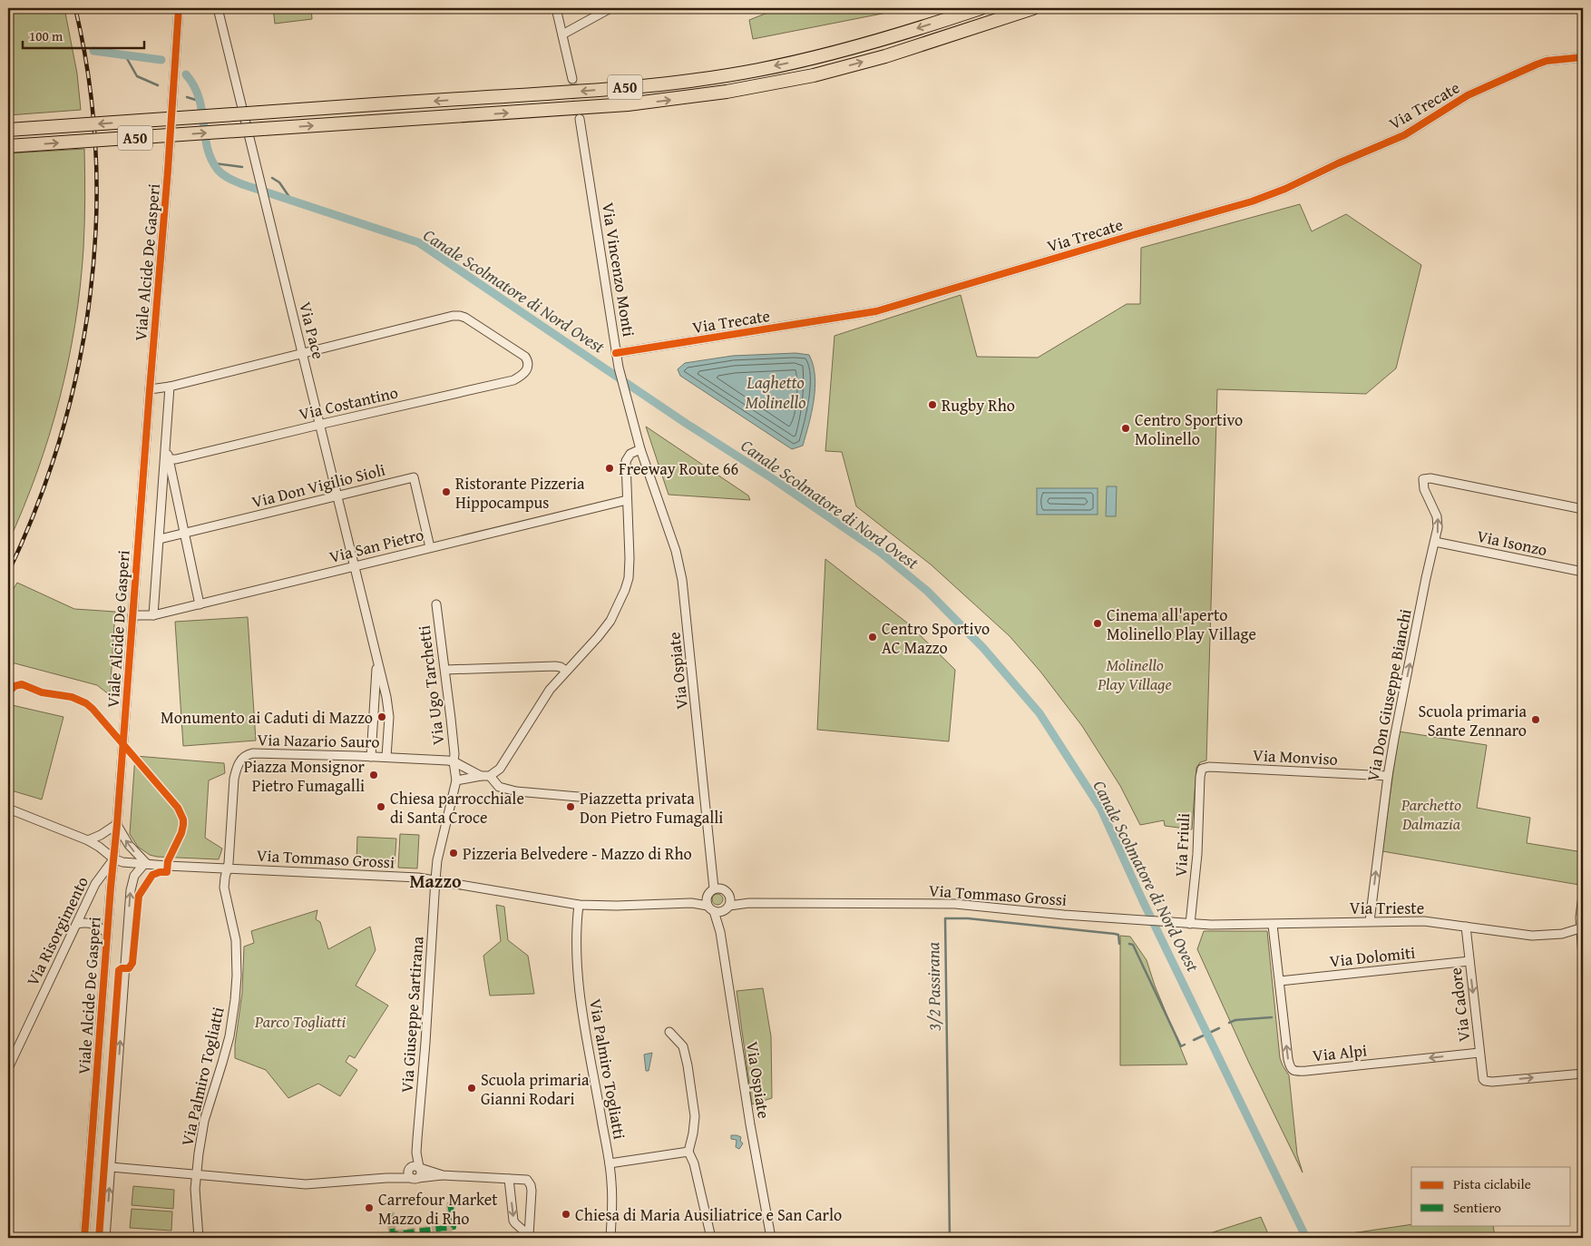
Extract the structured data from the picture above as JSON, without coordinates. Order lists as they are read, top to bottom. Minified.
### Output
{"streets":{"highway":["A50"],"street":["Via Trecate","Viale Alcide De Gasperi","Via Vincenzo Monti","Via Pace","Via Costantino","Via Don Vigilio Sioli","Via Isonzo","Via San Pietro","Via Ospiate","Via Ugo Tarchetti","Via Don Giuseppe Bianchi","Via Nazario Sauro","Via Monviso","Via Friuli","Via Tommaso Grossi","Via Trieste","Via Risorgimento","Via Dolomiti","Via Cadore","Via Giuseppe Sartirana","Via Alpi","Via Palmiro Togliatti"]},"crossings":[["Via Trecate","Via Vincenzo Monti"],["Viale Alcide De Gasperi","Via San Pietro"],["Viale Alcide De Gasperi","Via Tommaso Grossi"],["Viale Alcide De Gasperi","Via Risorgimento"],["Via Vincenzo Monti","Via Ospiate"],["Via Pace","Via Costantino"],["Via Pace","Via Don Vigilio Sioli"],["Via Pace","Via San Pietro"],["Via Pace","Via Nazario Sauro"],["Via Don Vigilio Sioli","Via San Pietro"],["Via Isonzo","Via Don Giuseppe Bianchi"],["Via Ospiate","Via Tommaso Grossi"],["Via Ugo Tarchetti","Via Nazario Sauro"],["Via Ugo Tarchetti","Via Giuseppe Sartirana"],["Via Don Giuseppe Bianchi","Via Monviso"],["Via Don Giuseppe Bianchi","Via Trieste"],["Via Nazario Sauro","Via Tommaso Grossi"],["Via Nazario Sauro","Via Palmiro Togliatti"],["Via Monviso","Via Friuli"],["Via Friuli","Via Tommaso Grossi"],["Via Friuli","Via Trieste"],["Via Tommaso Grossi","Via Trieste"],["Via Tommaso Grossi","Via Risorgimento"],["Via Tommaso Grossi","Via Giuseppe Sartirana"],["Via Tommaso Grossi","Via Palmiro Togliatti"],["Via Trieste","Via Cadore"],["Via Dolomiti","Via Cadore"],["Via Dolomiti","Via Alpi"],["Via Cadore","Via Alpi"]],"districts":["Mazzo"],"water":["Canale Scolmatore di Nord Ovest","Laghetto Molinello","3/2 Passirana"],"parks":["Molinello Play Village","Parchetto Dalmazia","Parco Togliatti"],"places":["Rugby Rho","Centro Sportivo Molinello","Freeway Route 66","Ristorante Pizzeria Hippocampus","Cinema all'aperto Molinello Play Village","Centro Sportivo AC Mazzo","Monumento ai Caduti di Mazzo","Scuola primaria Sante Zennaro","Piazza Monsignor Pietro Fumagalli","Chiesa parrocchiale di Santa Croce","Piazzetta privata Don Pietro Fumagalli","Pizzeria Belvedere - Mazzo di Rho","Scuola primaria Gianni Rodari","Carrefour Market Mazzo di Rho","Chiesa di Maria Ausiliatrice e San Carlo"],"legend":["Pista ciclabile","Sentiero"],"scale_bar":"100 m"}
